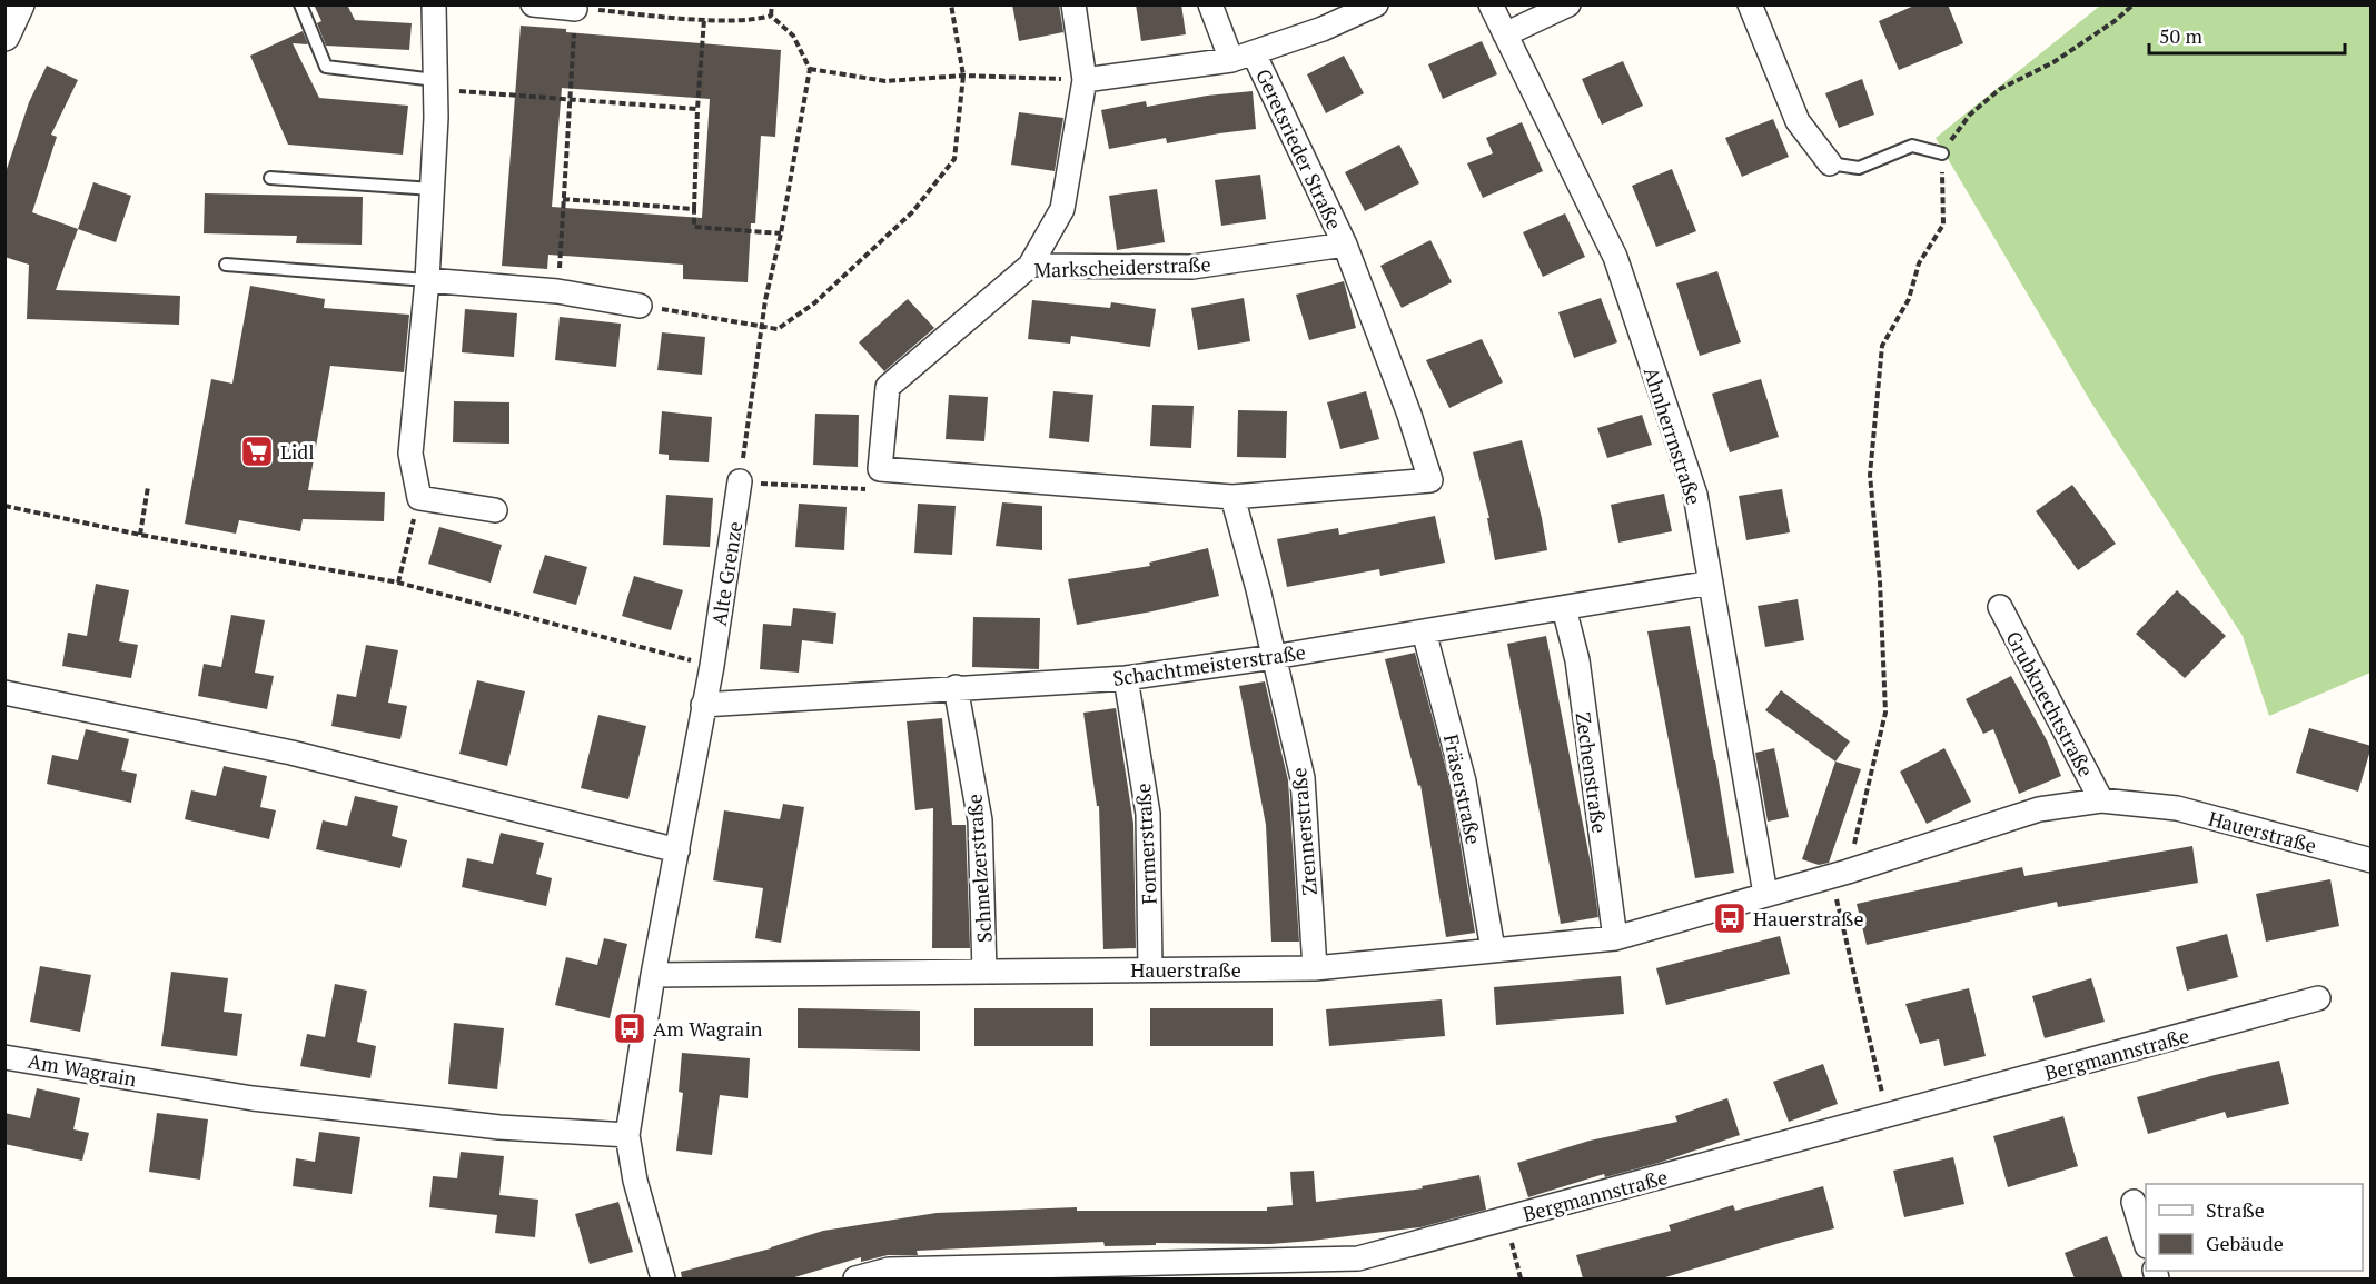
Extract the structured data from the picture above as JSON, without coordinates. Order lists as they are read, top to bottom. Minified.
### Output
{"streets":{"street":["Geretsrieder Straße","Markscheiderstraße","Ahnherrnstraße","Alte Grenze","Schachtmeisterstraße","Grubknechtstraße","Zechenstraße","Fräserstraße","Zrennerstraße","Hauerstraße","Formerstraße","Schmelzerstraße","Bergmannstraße","Am Wagrain"]},"crossings":[["Geretsrieder Straße","Markscheiderstraße"],["Ahnherrnstraße","Schachtmeisterstraße"],["Ahnherrnstraße","Hauerstraße"],["Schachtmeisterstraße","Zechenstraße"],["Schachtmeisterstraße","Fräserstraße"],["Schachtmeisterstraße","Zrennerstraße"],["Schachtmeisterstraße","Formerstraße"],["Schachtmeisterstraße","Schmelzerstraße"],["Grubknechtstraße","Hauerstraße"],["Zechenstraße","Hauerstraße"],["Fräserstraße","Hauerstraße"],["Zrennerstraße","Hauerstraße"],["Hauerstraße","Formerstraße"],["Hauerstraße","Schmelzerstraße"]],"places":{"supermarket":["Lidl"],"bus stop":["Hauerstraße","Am Wagrain"]},"legend":["Straße","Gebäude"],"scale_bar":"50 m"}
